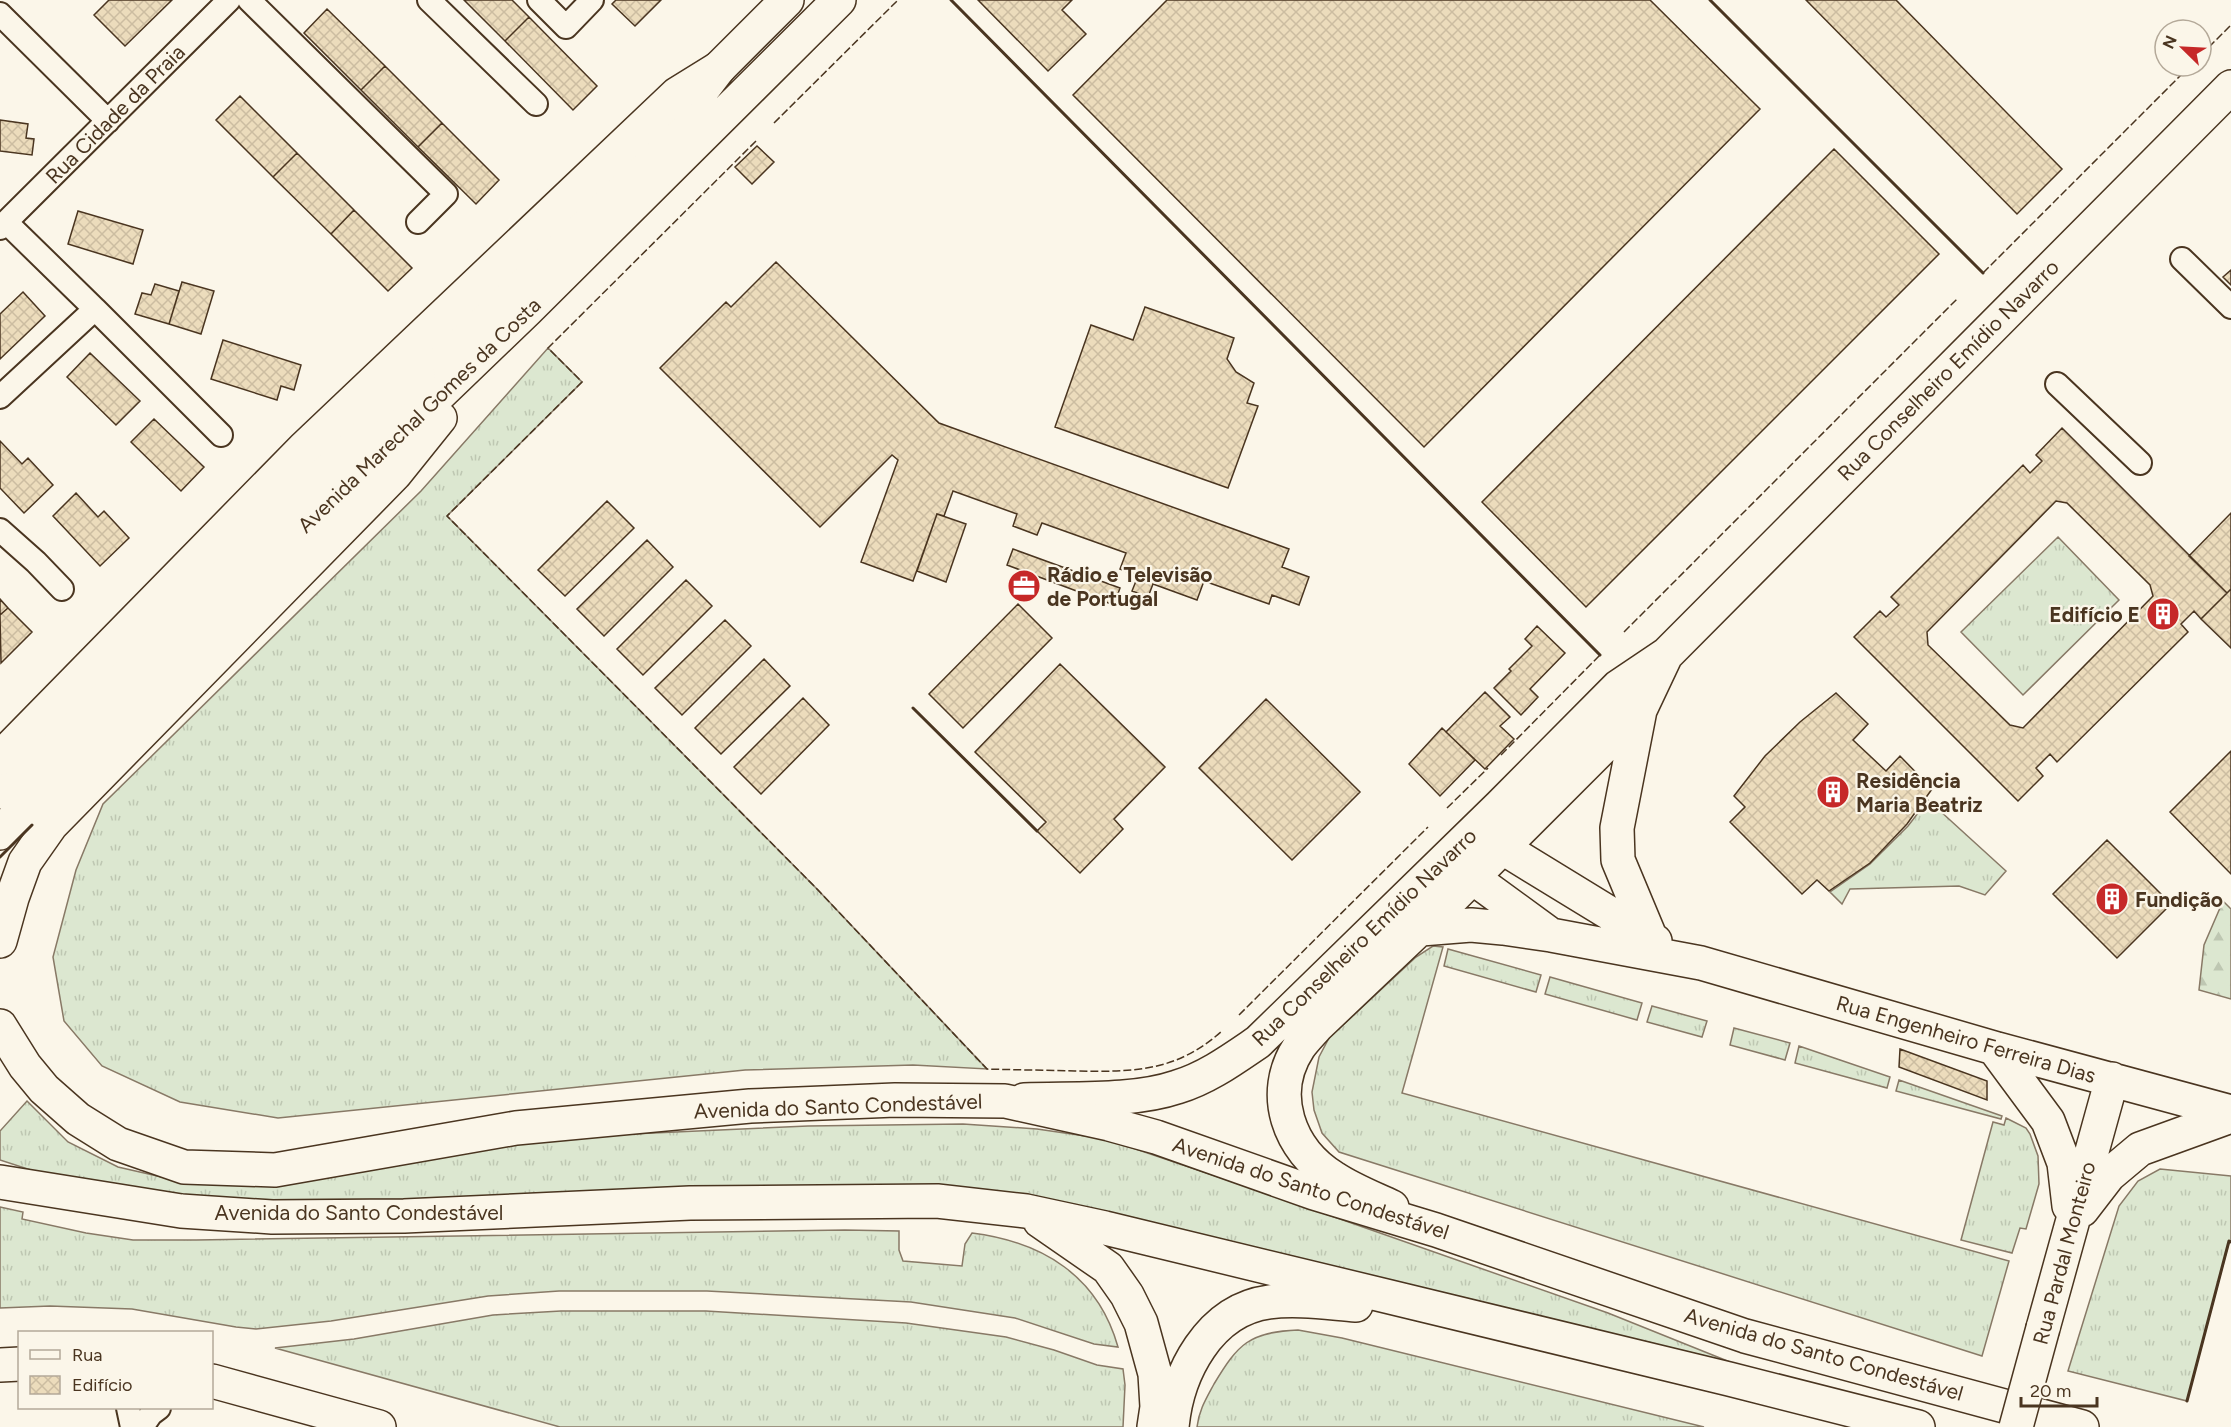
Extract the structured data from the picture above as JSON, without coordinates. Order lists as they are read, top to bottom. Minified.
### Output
{"streets":{"main road":["Rua Conselheiro Emídio Navarro","Avenida Marechal Gomes da Costa","Rua Engenheiro Ferreira Dias","Avenida do Santo Condestável","Rua Pardal Monteiro"],"street":["Rua Cidade da Praia"]},"crossings":[["Rua Conselheiro Emídio Navarro","Rua Engenheiro Ferreira Dias"],["Rua Conselheiro Emídio Navarro","Avenida do Santo Condestável"],["Rua Engenheiro Ferreira Dias","Rua Pardal Monteiro"]],"places":{"office":["Rádio e Televisão de Portugal"],"building":["Edifício E","Residência Maria Beatriz","Fundição"]},"legend":["Rua","Edifício"],"scale_bar":"20 m","north":"top left"}
